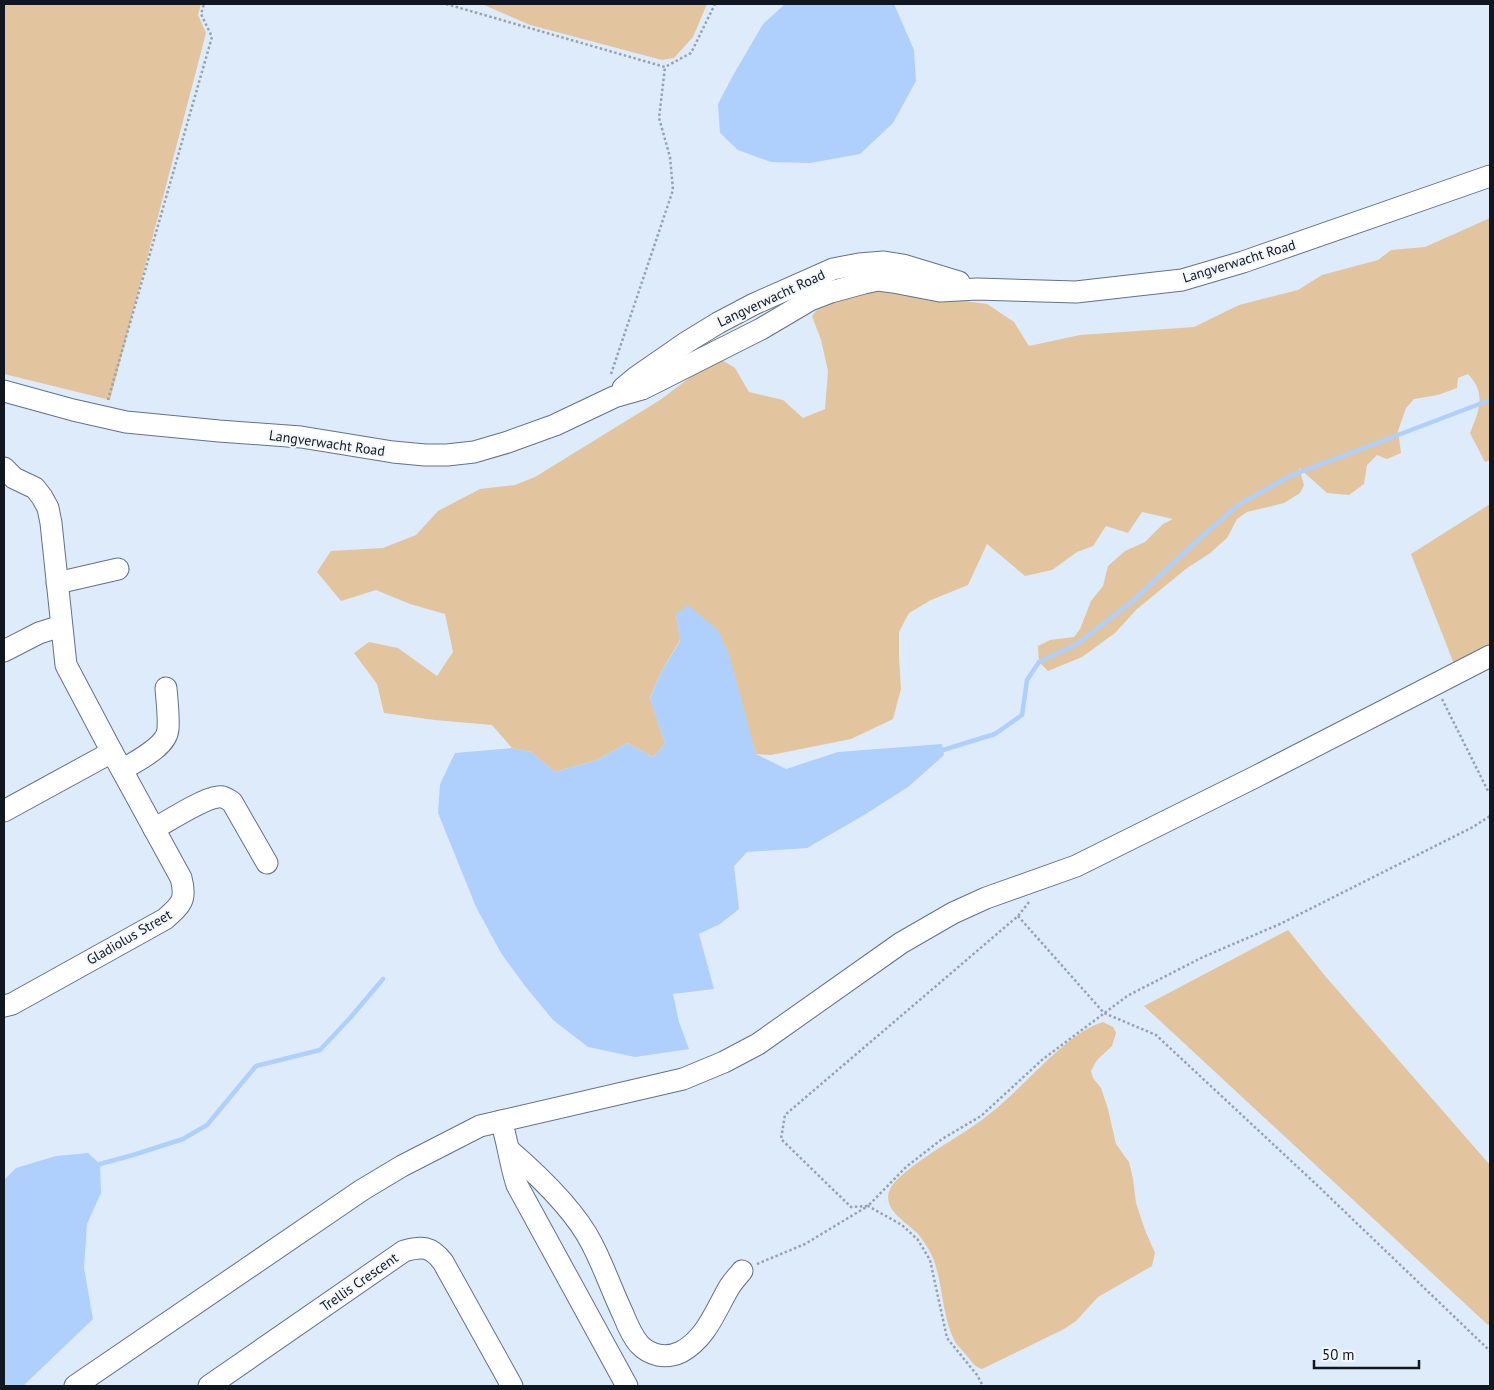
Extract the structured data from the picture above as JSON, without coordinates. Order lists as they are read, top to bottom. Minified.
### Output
{"streets":{"street":["Langverwacht Road","Gladiolus Street","Trellis Crescent"]},"scale_bar":"50 m"}
